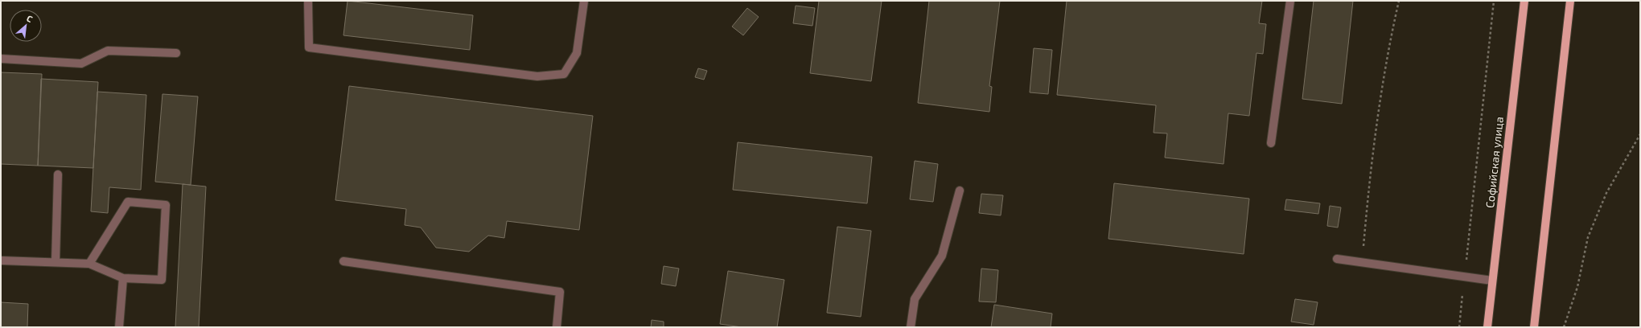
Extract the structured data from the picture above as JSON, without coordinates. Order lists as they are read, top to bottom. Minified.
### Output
{"streets":{"main road":["Софийская улица"]},"north":"top right"}
